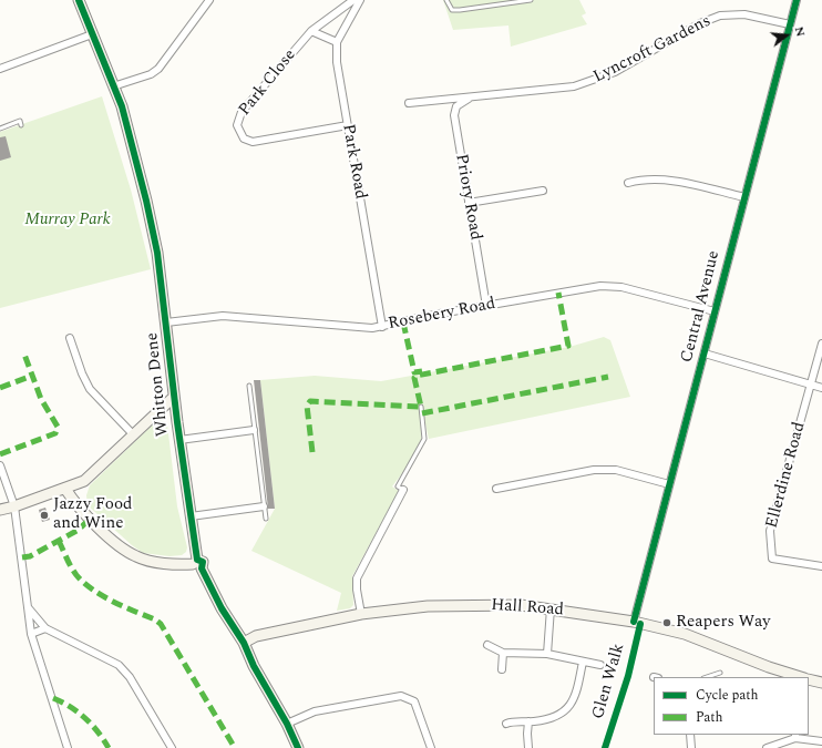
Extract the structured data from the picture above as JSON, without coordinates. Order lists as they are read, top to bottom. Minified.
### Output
{"streets":{"street":["Lyncroft Gardens","Park Close","Park Road","Priory Road","Central Avenue","Rosebery Road","Whitton Dene","Ellerdine Road","Hall Road"],"cycle path":["Glen Walk"]},"crossings":[["Lyncroft Gardens","Priory Road"],["Lyncroft Gardens","Central Avenue"],["Park Close","Park Road"],["Park Road","Rosebery Road"],["Priory Road","Rosebery Road"],["Central Avenue","Rosebery Road"],["Central Avenue","Hall Road"],["Rosebery Road","Whitton Dene"],["Whitton Dene","Hall Road"]],"parks":["Murray Park"],"places":["Jazzy Food and Wine","Reapers Way"],"legend":["Cycle path","Path"],"north":"right"}
